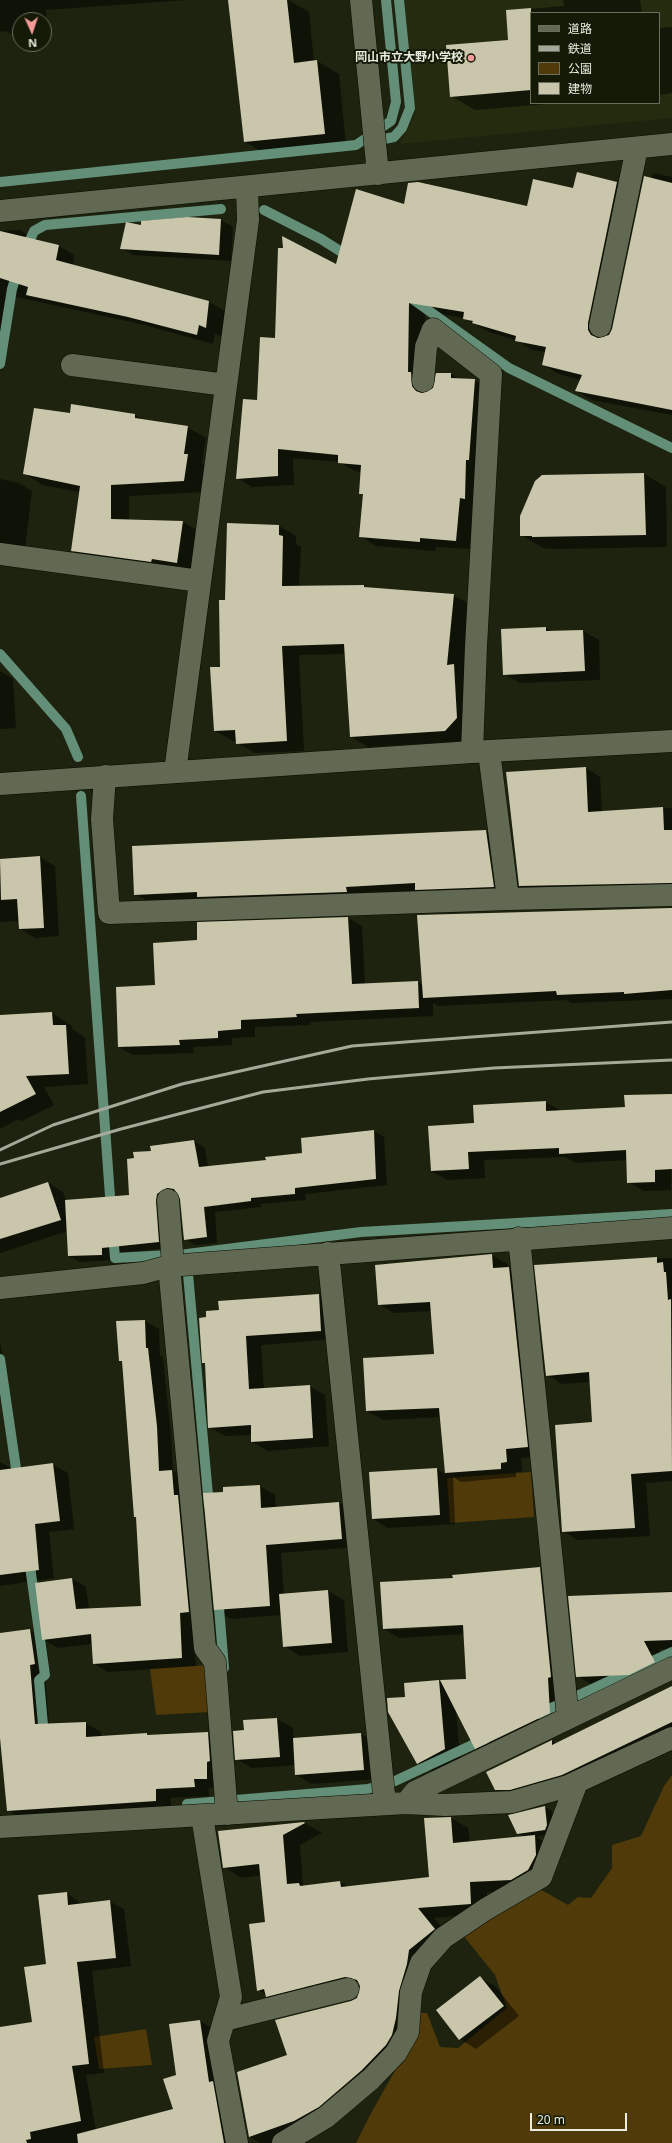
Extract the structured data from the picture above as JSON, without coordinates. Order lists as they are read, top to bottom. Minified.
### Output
{"places":["岡山市立大野小学校"],"legend":["道路","鉄道","公園","建物"],"scale_bar":"20 m","north":"bottom"}
